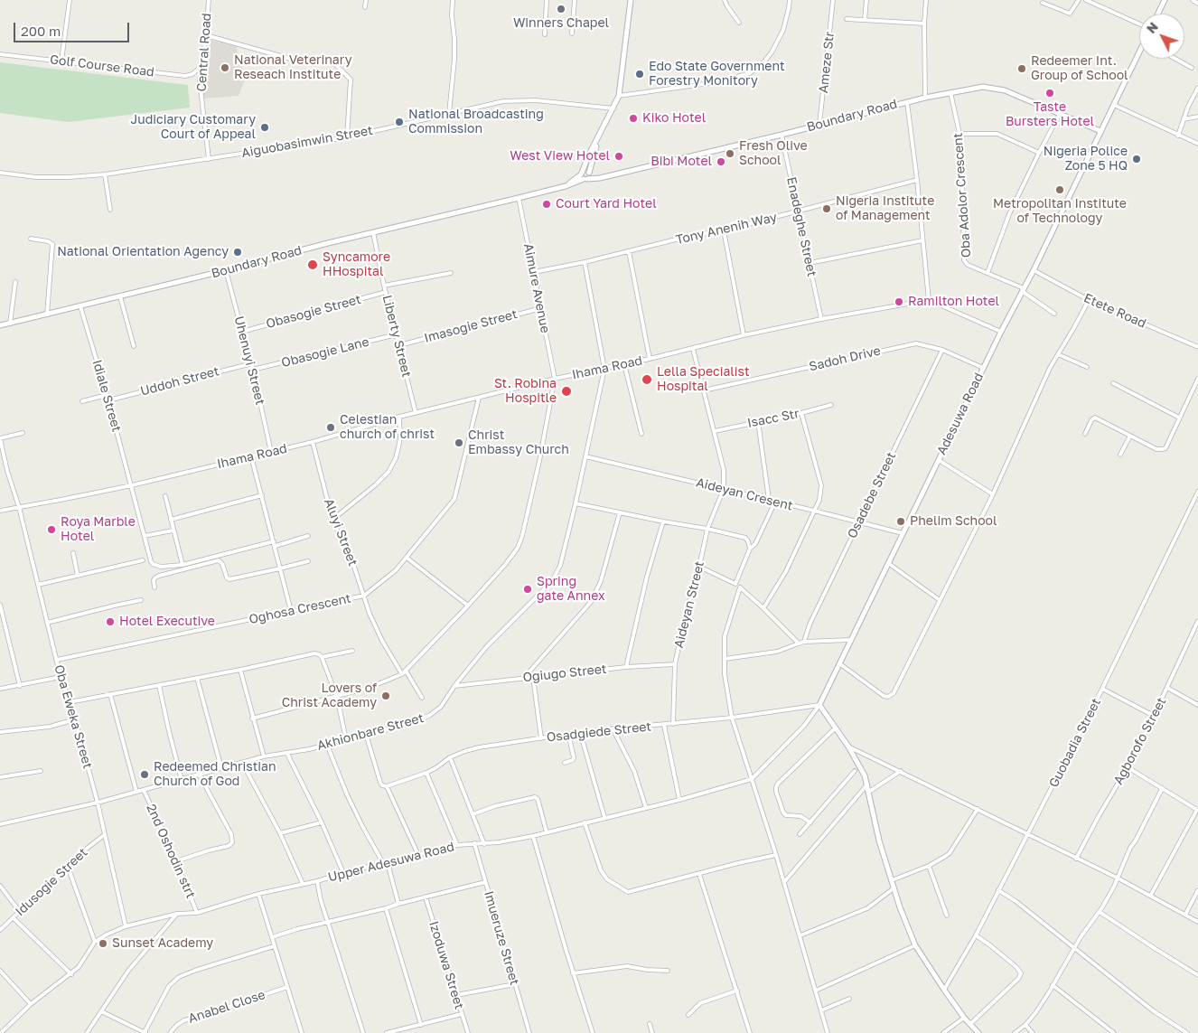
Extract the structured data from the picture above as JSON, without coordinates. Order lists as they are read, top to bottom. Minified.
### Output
{"streets":{"street":["Central Road","Ameze Str","Golf Course Road","Boundary Road","Aiguobasimwin Street","Oba Adolor Crescent","Enadeghe Street","Tony Anenih Way","Aimure Avenue","Etete Road","Obasogie Street","Imasogie Street","Liberty Street","Obasogie Lane","Sadoh Drive","Uhenuyi Street","Ihama Road","Uddoh Street","Idiale Street","Adesuwa Road","Isacc Str","Aideyan Cresent","Osadebe Street","Aluyi Street","Aideyan Street","Oghosa Crescent","Ogiugo Street","Oba Eweka Street","Akhionbare Street","Osadgiede Street","Agborofo Street","Guobadia Street","2nd Oshodin strt","Upper Adesuwa Road","Idusogie Street","Imueruze Street","Izoduwa Street","Anabel Close"]},"crossings":[["Central Road","Aiguobasimwin Street"],["Ameze Str","Boundary Road"],["Boundary Road","Oba Adolor Crescent"],["Boundary Road","Enadeghe Street"],["Boundary Road","Aimure Avenue"],["Boundary Road","Liberty Street"],["Boundary Road","Uhenuyi Street"],["Boundary Road","Idiale Street"],["Boundary Road","Adesuwa Road"],["Oba Adolor Crescent","Adesuwa Road"],["Enadeghe Street","Tony Anenih Way"],["Enadeghe Street","Ihama Road"],["Tony Anenih Way","Aimure Avenue"],["Aimure Avenue","Imasogie Street"],["Aimure Avenue","Ihama Road"],["Etete Road","Adesuwa Road"],["Obasogie Street","Liberty Street"],["Obasogie Street","Uhenuyi Street"],["Imasogie Street","Liberty Street"],["Liberty Street","Obasogie Lane"],["Liberty Street","Ihama Road"],["Obasogie Lane","Uhenuyi Street"],["Sadoh Drive","Adesuwa Road"],["Sadoh Drive","Osadebe Street"],["Uhenuyi Street","Ihama Road"],["Uhenuyi Street","Uddoh Street"],["Ihama Road","Idiale Street"],["Ihama Road","Aluyi Street"],["Ihama Road","Oghosa Crescent"],["Ihama Road","Oba Eweka Street"],["Ihama Road","Akhionbare Street"],["Uddoh Street","Idiale Street"],["Adesuwa Road","Aideyan Cresent"],["Adesuwa Road","Osadgiede Street"],["Adesuwa Road","Upper Adesuwa Road"],["Aideyan Cresent","Osadebe Street"],["Aideyan Cresent","Aideyan Street"],["Aideyan Cresent","Akhionbare Street"],["Aluyi Street","Oghosa Crescent"],["Aideyan Street","Ogiugo Street"],["Aideyan Street","Osadgiede Street"],["Oghosa Crescent","Oba Eweka Street"],["Ogiugo Street","Akhionbare Street"],["Oba Eweka Street","Akhionbare Street"],["Oba Eweka Street","Upper Adesuwa Road"],["Oba Eweka Street","Idusogie Street"],["Akhionbare Street","2nd Oshodin strt"],["2nd Oshodin strt","Upper Adesuwa Road"],["Upper Adesuwa Road","Imueruze Street"]],"places":["Winners Chapel","National Veterinary Reseach Institute","Redeemer Int. Group of School","Edo State Government Forestry Monitory","Taste Bursters Hotel","Kiko Hotel","National Broadcasting Commission","Judiciary Customary Court of Appeal","Fresh Olive School","West View Hotel","Nigeria Police Zone 5 HQ","Bibi Motel","Metropolitan Institute of Technology","Court Yard Hotel","Nigeria Institute of Management","National Orientation Agency","Syncamore HHospital","Ramilton Hotel","Lella Specialist Hospital","St. Robina Hospitle","Celestian church of christ","Christ Embassy Church","Phelim School","Roya Marble Hotel","Spring gate Annex","Hotel Executive","Lovers of Christ Academy","Redeemed Christian Church of God","Sunset Academy"],"scale_bar":"200 m","north":"top left"}
